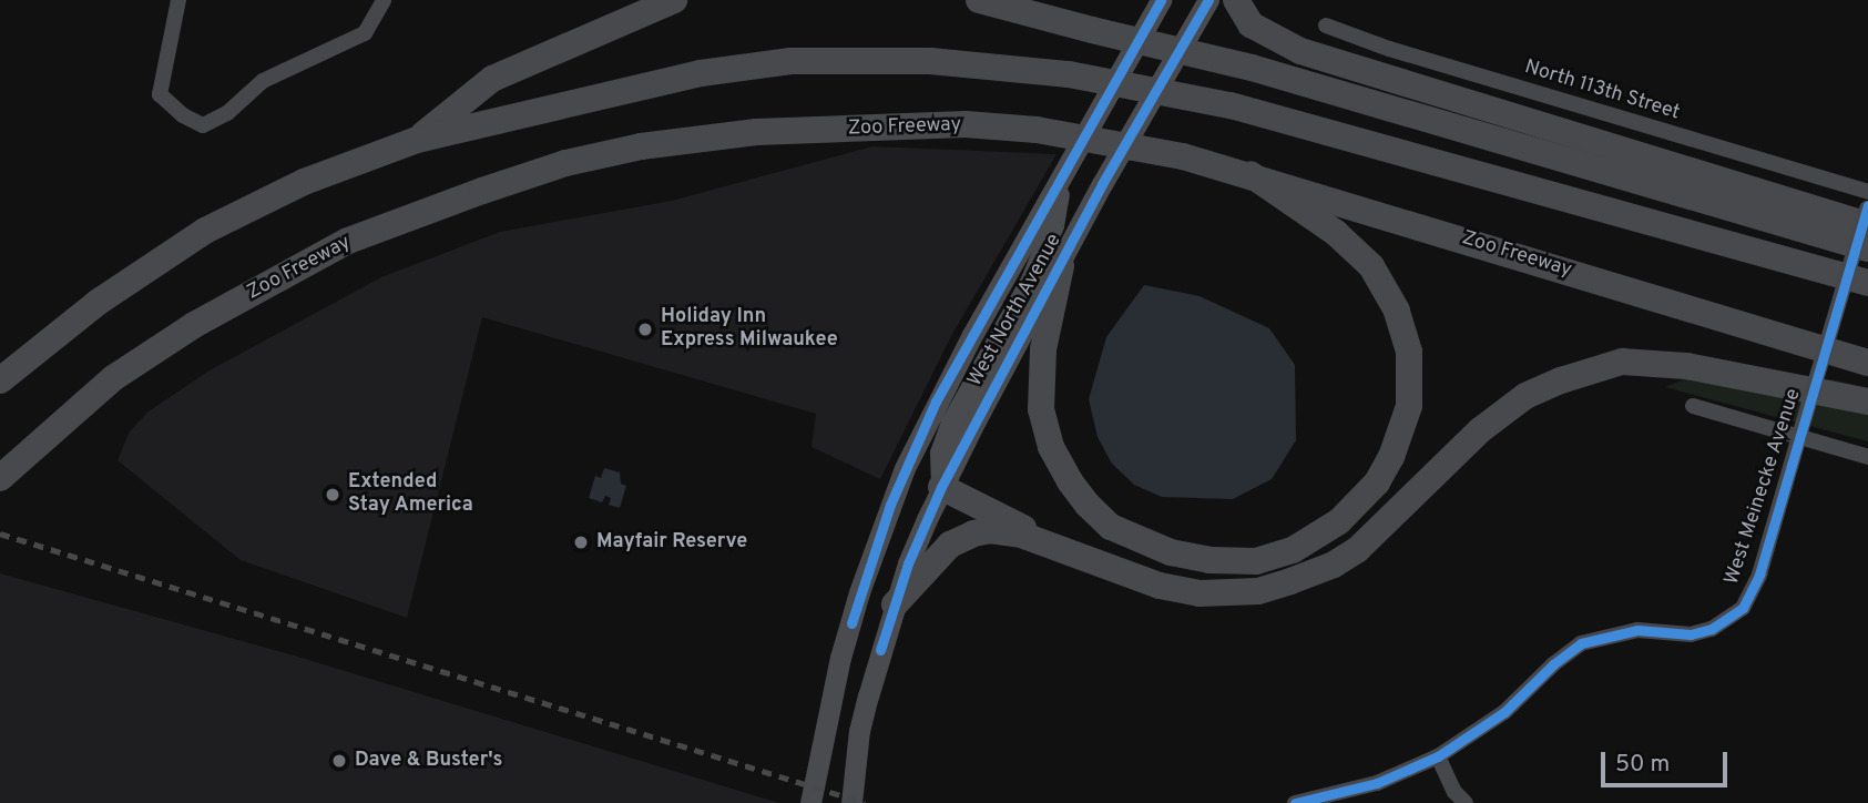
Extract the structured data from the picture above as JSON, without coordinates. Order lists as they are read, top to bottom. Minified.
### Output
{"streets":{"highway":["Zoo Freeway"],"main road":["West North Avenue"],"street":["North 113th Street","West Meinecke Avenue"]},"places":["Holiday Inn Express Milwaukee","Extended Stay America","Mayfair Reserve","Dave & Buster's"],"scale_bar":"50 m"}
